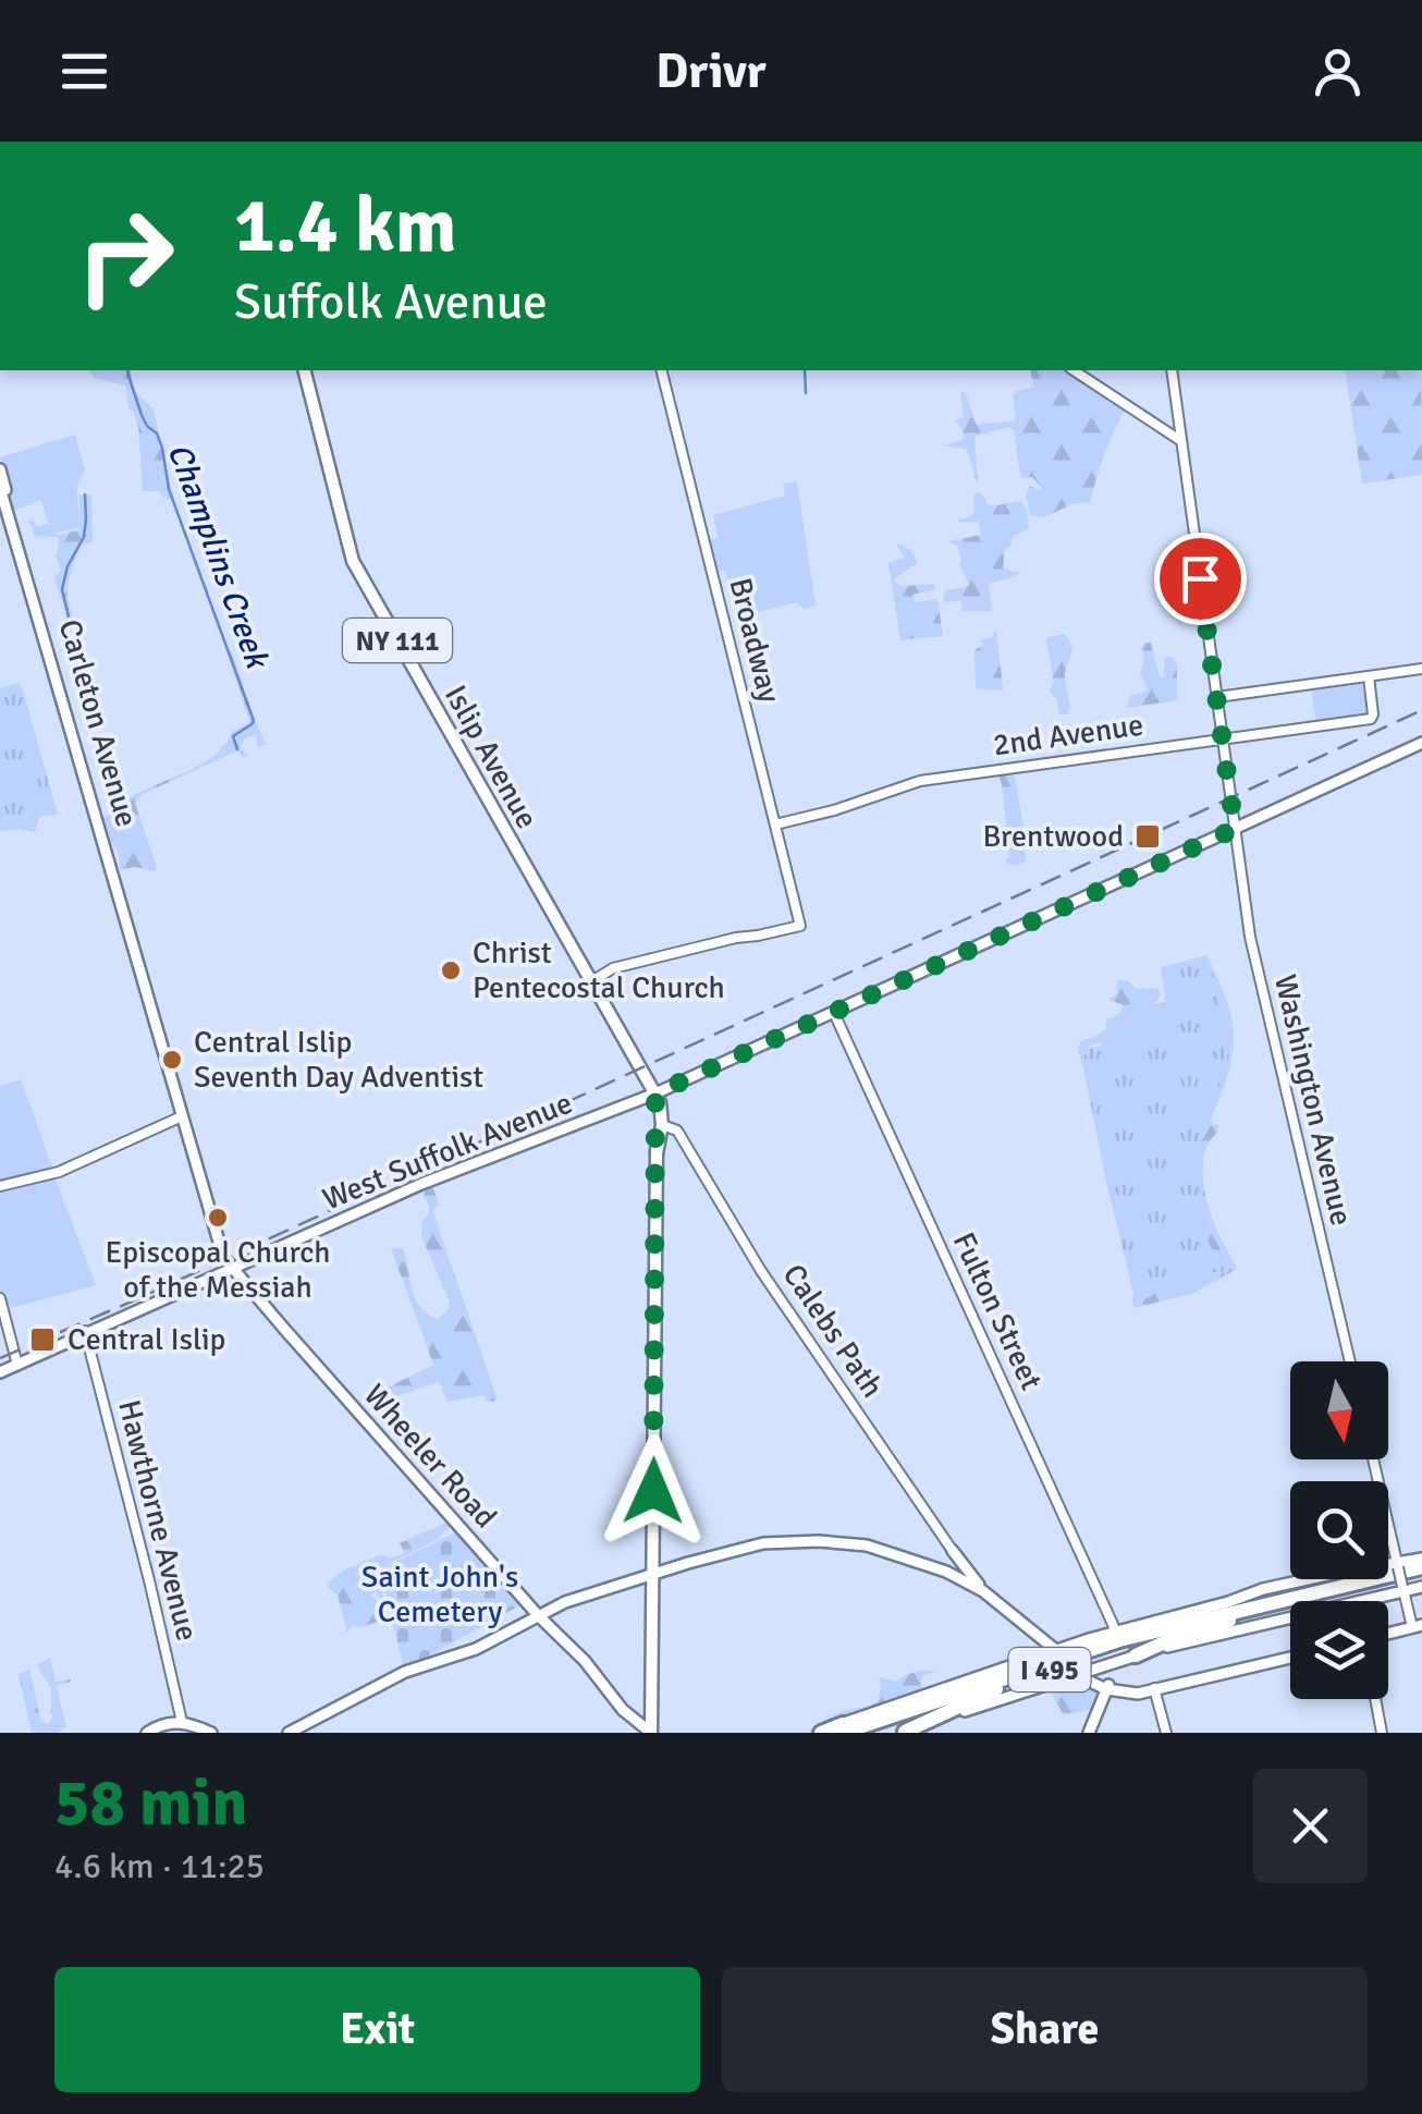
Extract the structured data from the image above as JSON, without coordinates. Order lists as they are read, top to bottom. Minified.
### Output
{"streets":{"highway":["I 495"],"main road":["NY 111","Carleton Avenue","Islip Avenue","West Suffolk Avenue","Wheeler Road"],"street":["Broadway","2nd Avenue","Washington Avenue","Fulton Street","Calebs Path","Hawthorne Avenue"]},"crossings":[["NY 111","Islip Avenue"],["NY 111","West Suffolk Avenue"],["NY 111","Calebs Path"],["NY 111","Wheeler Road"],["Broadway","2nd Avenue"],["Broadway","Islip Avenue"],["Carleton Avenue","West Suffolk Avenue"],["Carleton Avenue","Wheeler Road"],["2nd Avenue","Washington Avenue"],["Islip Avenue","West Suffolk Avenue"],["Washington Avenue","West Suffolk Avenue"],["West Suffolk Avenue","Fulton Street"],["West Suffolk Avenue","Wheeler Road"],["West Suffolk Avenue","Hawthorne Avenue"]],"water":["Champlins Creek"],"parks":["Saint John's Cemetery"],"places":{"transit":["Brentwood","Central Islip"],"other":["Christ Pentecostal Church","Central Islip Seventh Day Adventist","Episcopal Church of the Messiah"]},"north":"bottom","page":{"header":"Drivr","turn":["1.4 km","Suffolk Avenue"],"heading":["58 min","4.6 km · 11:25"],"buttons":["Exit","Share"]}}
